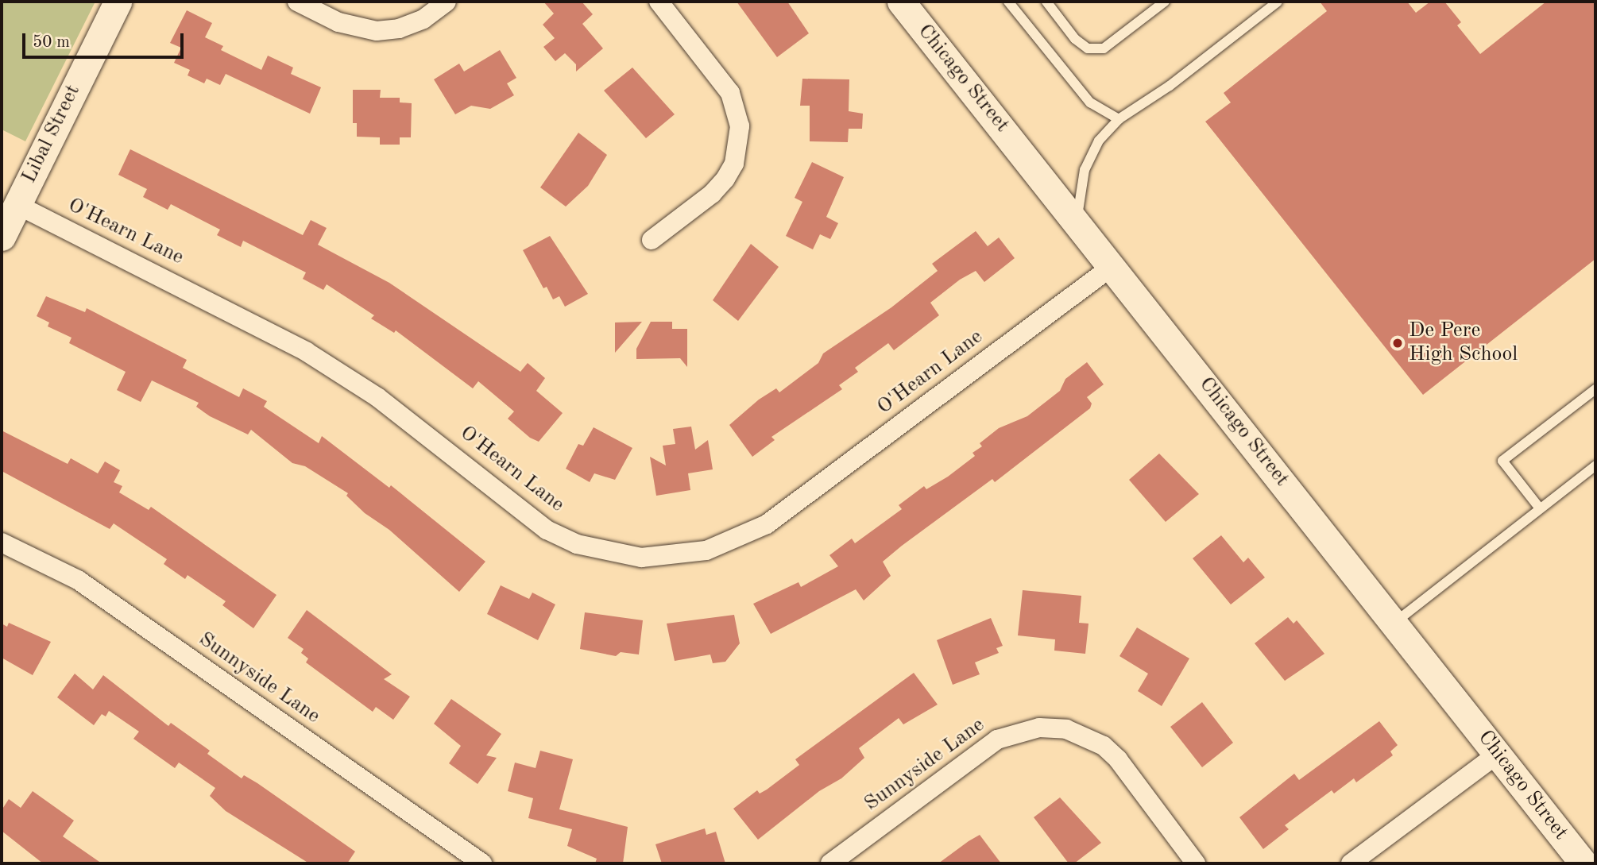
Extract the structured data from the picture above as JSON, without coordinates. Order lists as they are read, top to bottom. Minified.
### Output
{"streets":{"street":["Chicago Street","Libal Street","O'Hearn Lane","Sunnyside Lane"]},"crossings":[["Chicago Street","O'Hearn Lane"],["Libal Street","O'Hearn Lane"]],"places":["De Pere High School"],"scale_bar":"50 m"}
